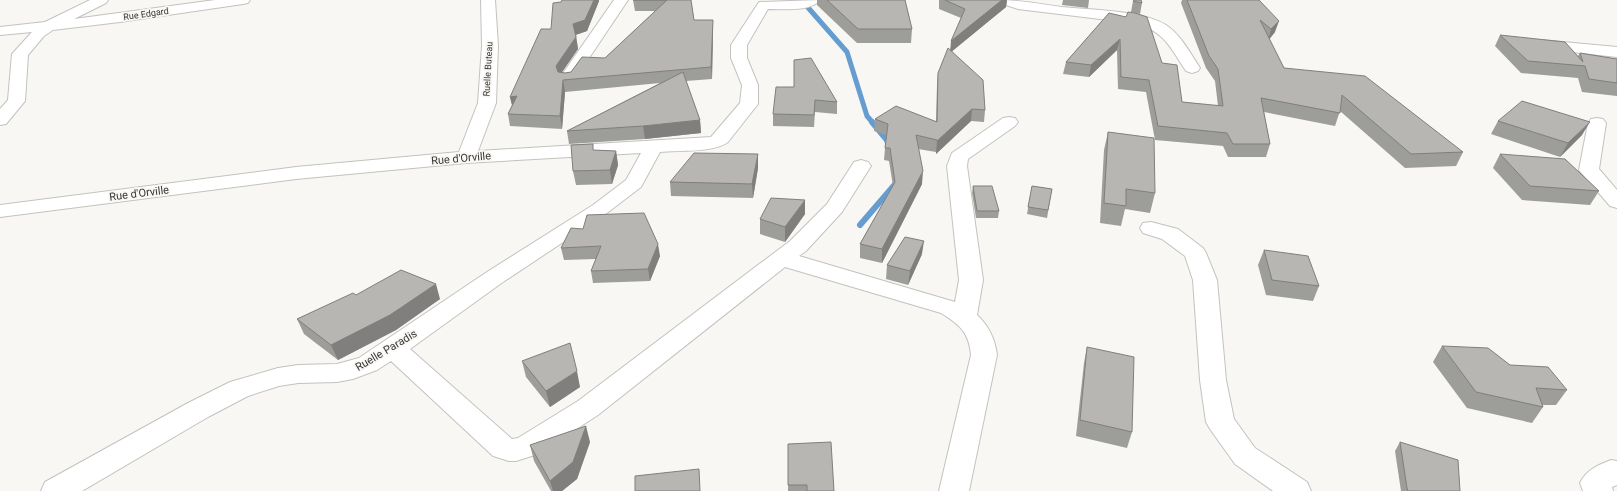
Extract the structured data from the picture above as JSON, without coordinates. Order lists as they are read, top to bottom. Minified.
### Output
{"streets":{"street":["Rue Edgard","Ruelle Buteau","Rue d'Orville","Ruelle Paradis"]},"crossings":[["Ruelle Buteau","Rue d'Orville"],["Rue d'Orville","Ruelle Paradis"]]}
